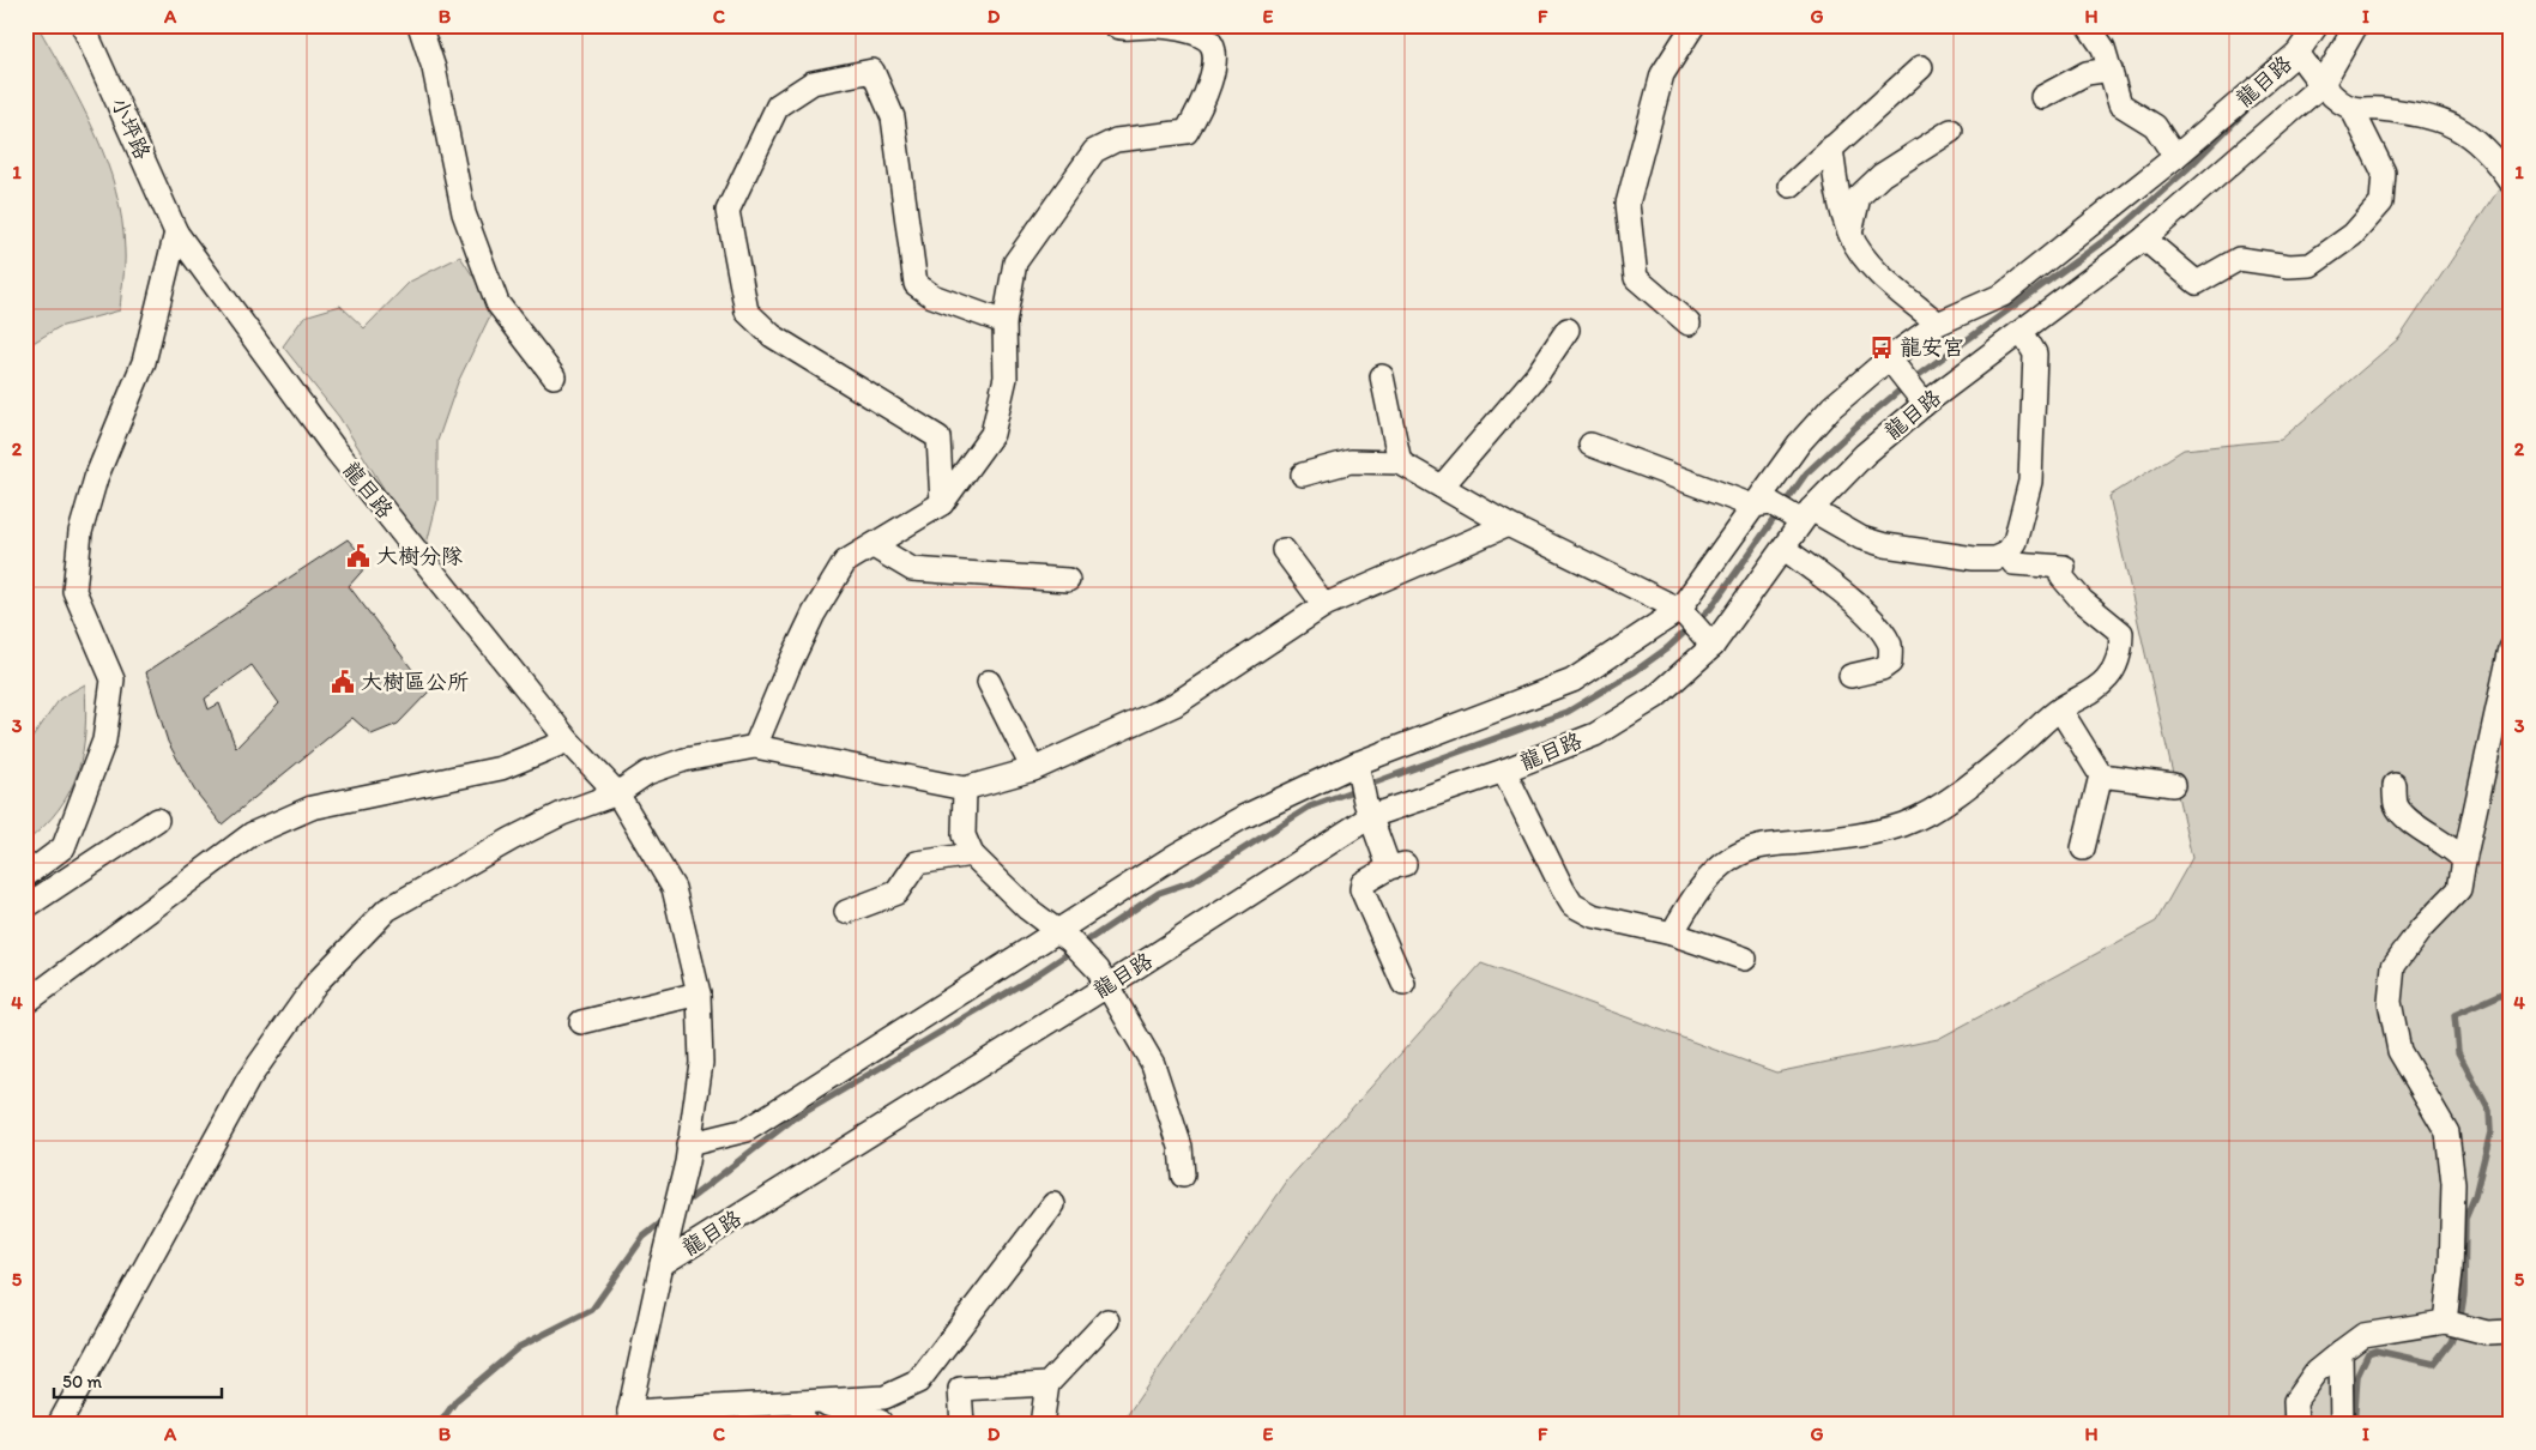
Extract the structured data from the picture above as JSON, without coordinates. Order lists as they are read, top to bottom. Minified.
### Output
{"streets":{"street":["龍目路","小坪路"]},"crossings":[["龍目路","小坪路"]],"places":{"bus stop":["龍安宮"],"public building":["大樹分隊","大樹區公所"]},"scale_bar":"50 m","grid":{"columns":["A","B","C","D","E","F","G","H","I"],"rows":["1","2","3","4","5"]}}
